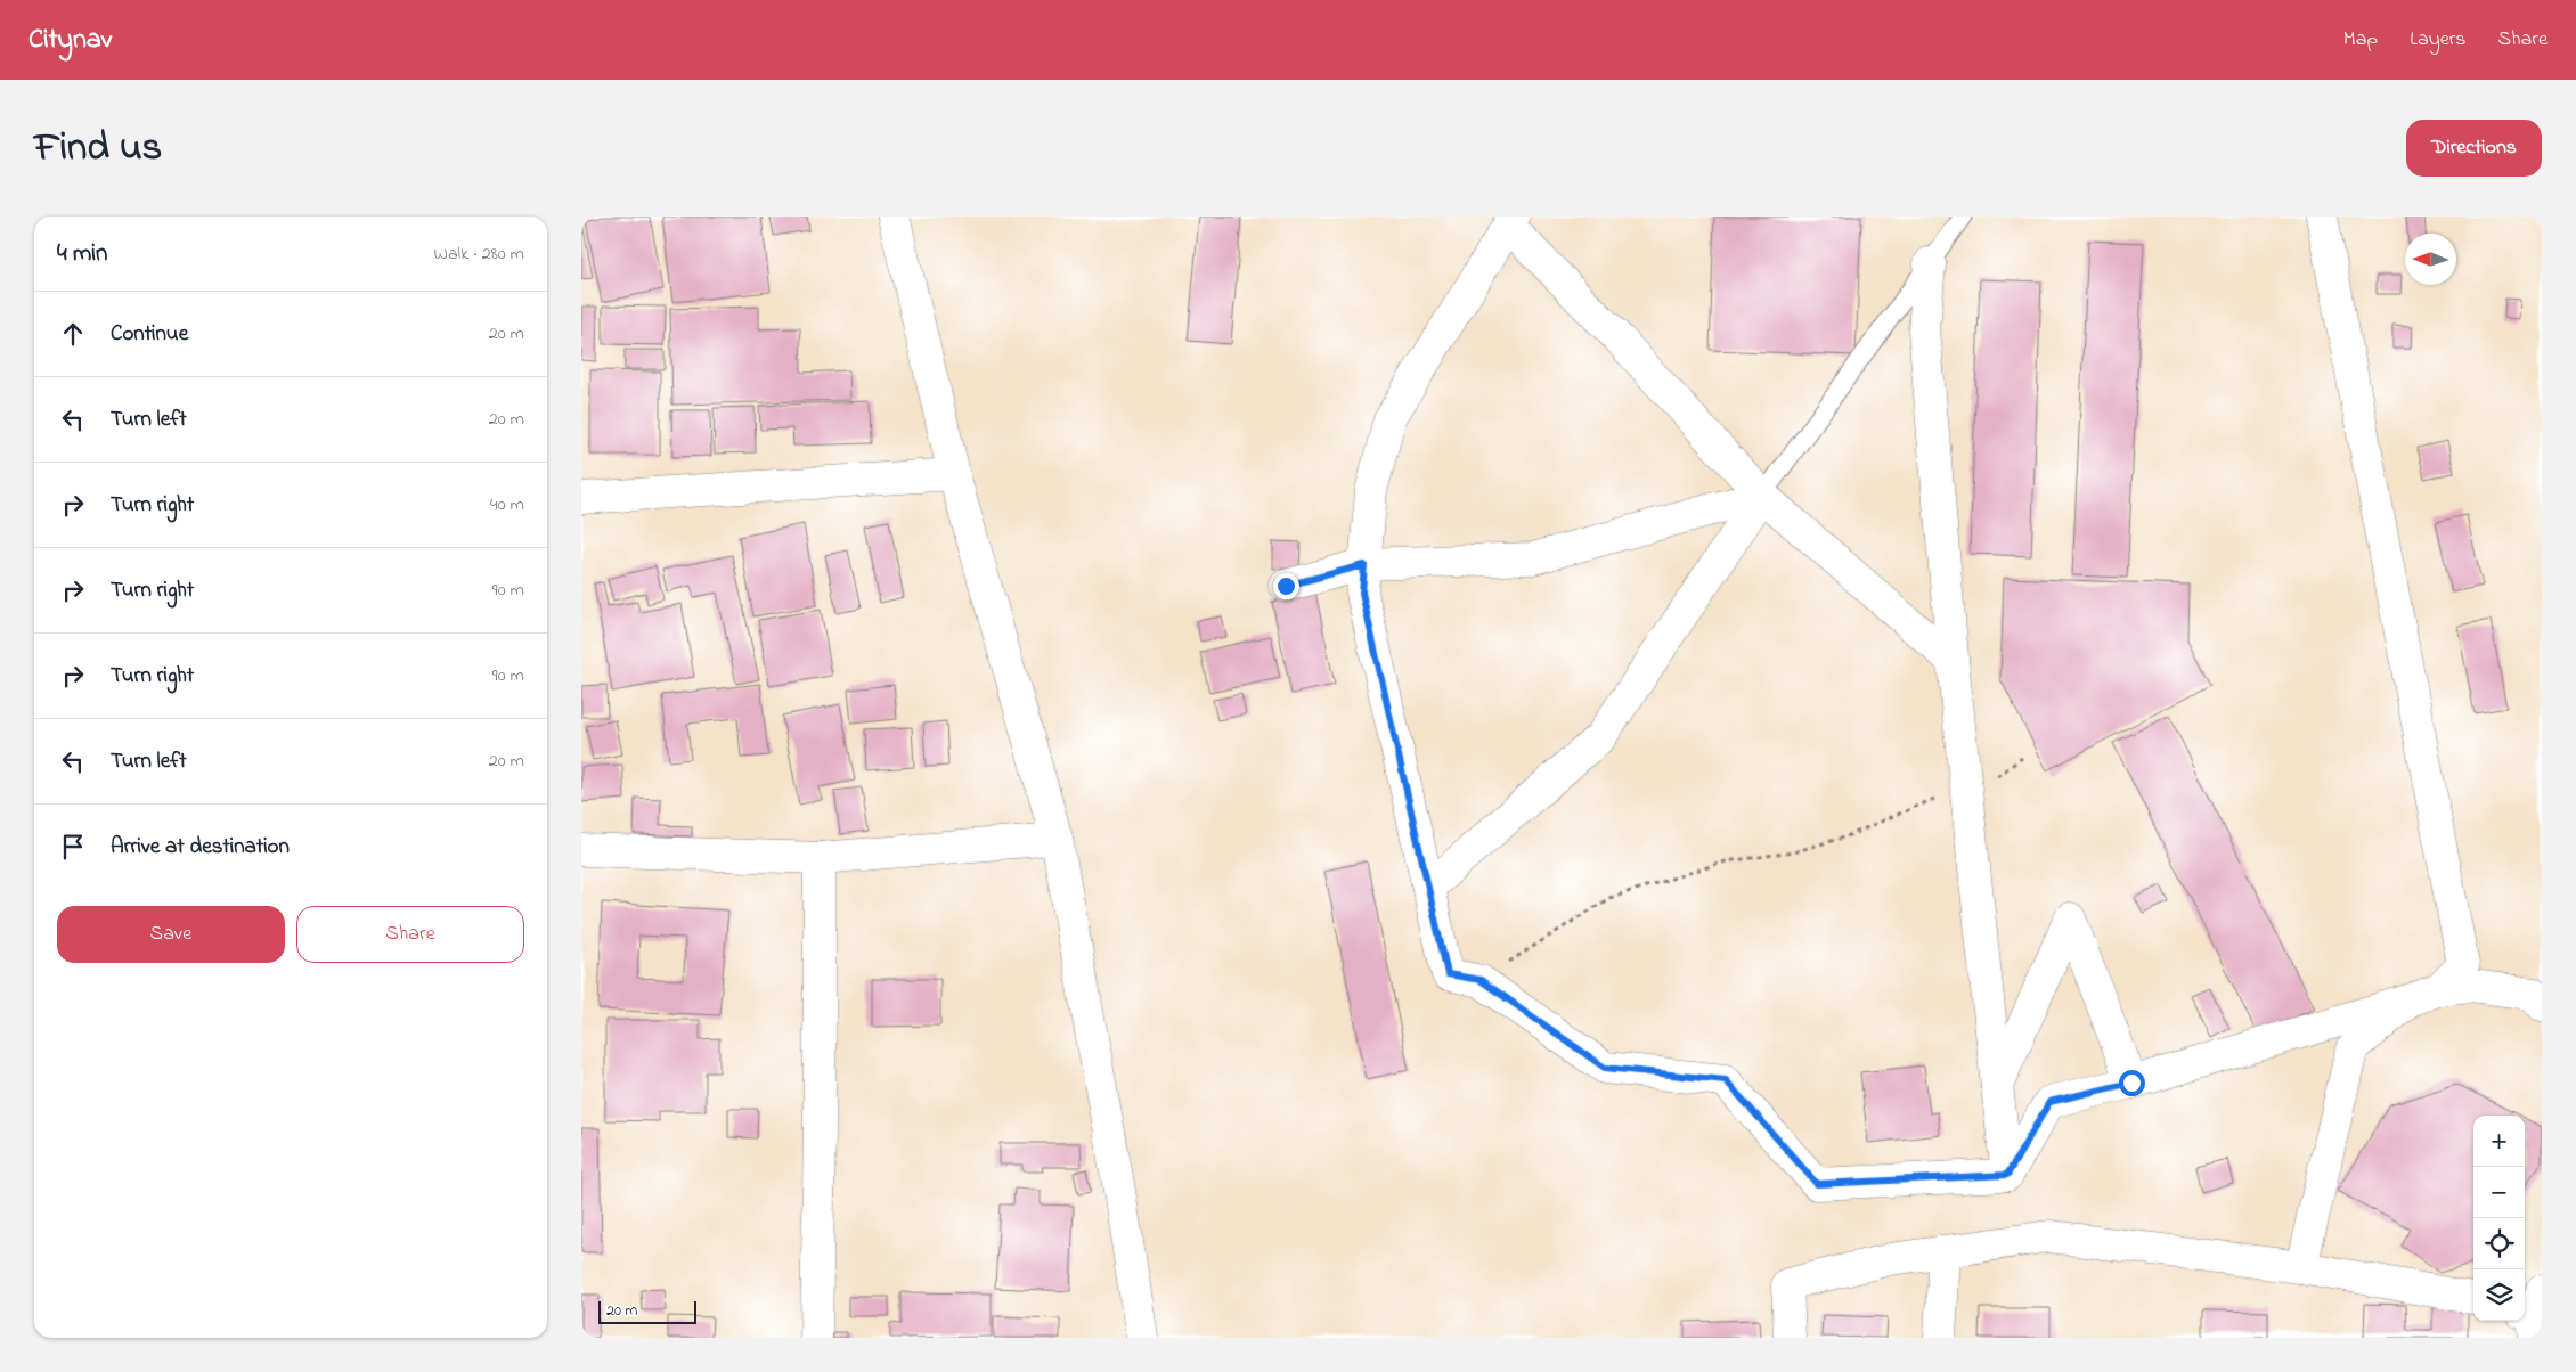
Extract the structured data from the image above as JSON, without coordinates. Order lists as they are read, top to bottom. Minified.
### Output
{"scale_bar":"20 m","north":"left","page":{"header":"Citynav","nav":["Map","Layers","Share"],"title":"Find us","buttons":["Directions",["Save","Share"]],"heading":["4 min","Walk · 280 m"],"list":[["Continue","20 m"],["Turn left","20 m"],["Turn right","40 m"],["Turn right","90 m"],["Turn right","90 m"],["Turn left","20 m"],"Arrive at destination"],"map_buttons":["+","−"],"scale":"20 m"}}
